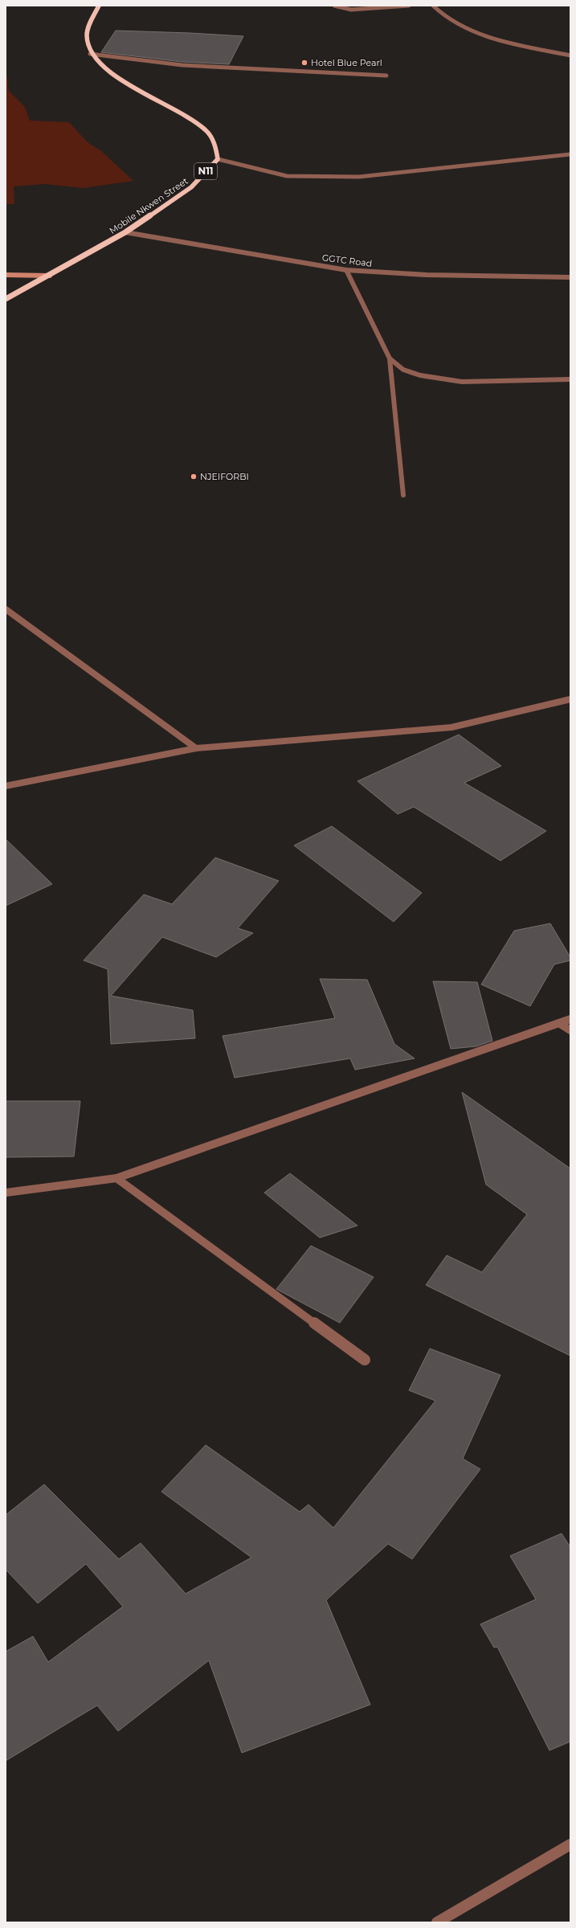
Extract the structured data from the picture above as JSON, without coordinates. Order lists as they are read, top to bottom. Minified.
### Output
{"streets":{"highway":["N11","Mobile Nkwen Street"],"street":["GGTC Road"]},"crossings":[["N11","Mobile Nkwen Street"],["Mobile Nkwen Street","GGTC Road"]],"places":["Hotel Blue Pearl","NJEIFORBI"]}
